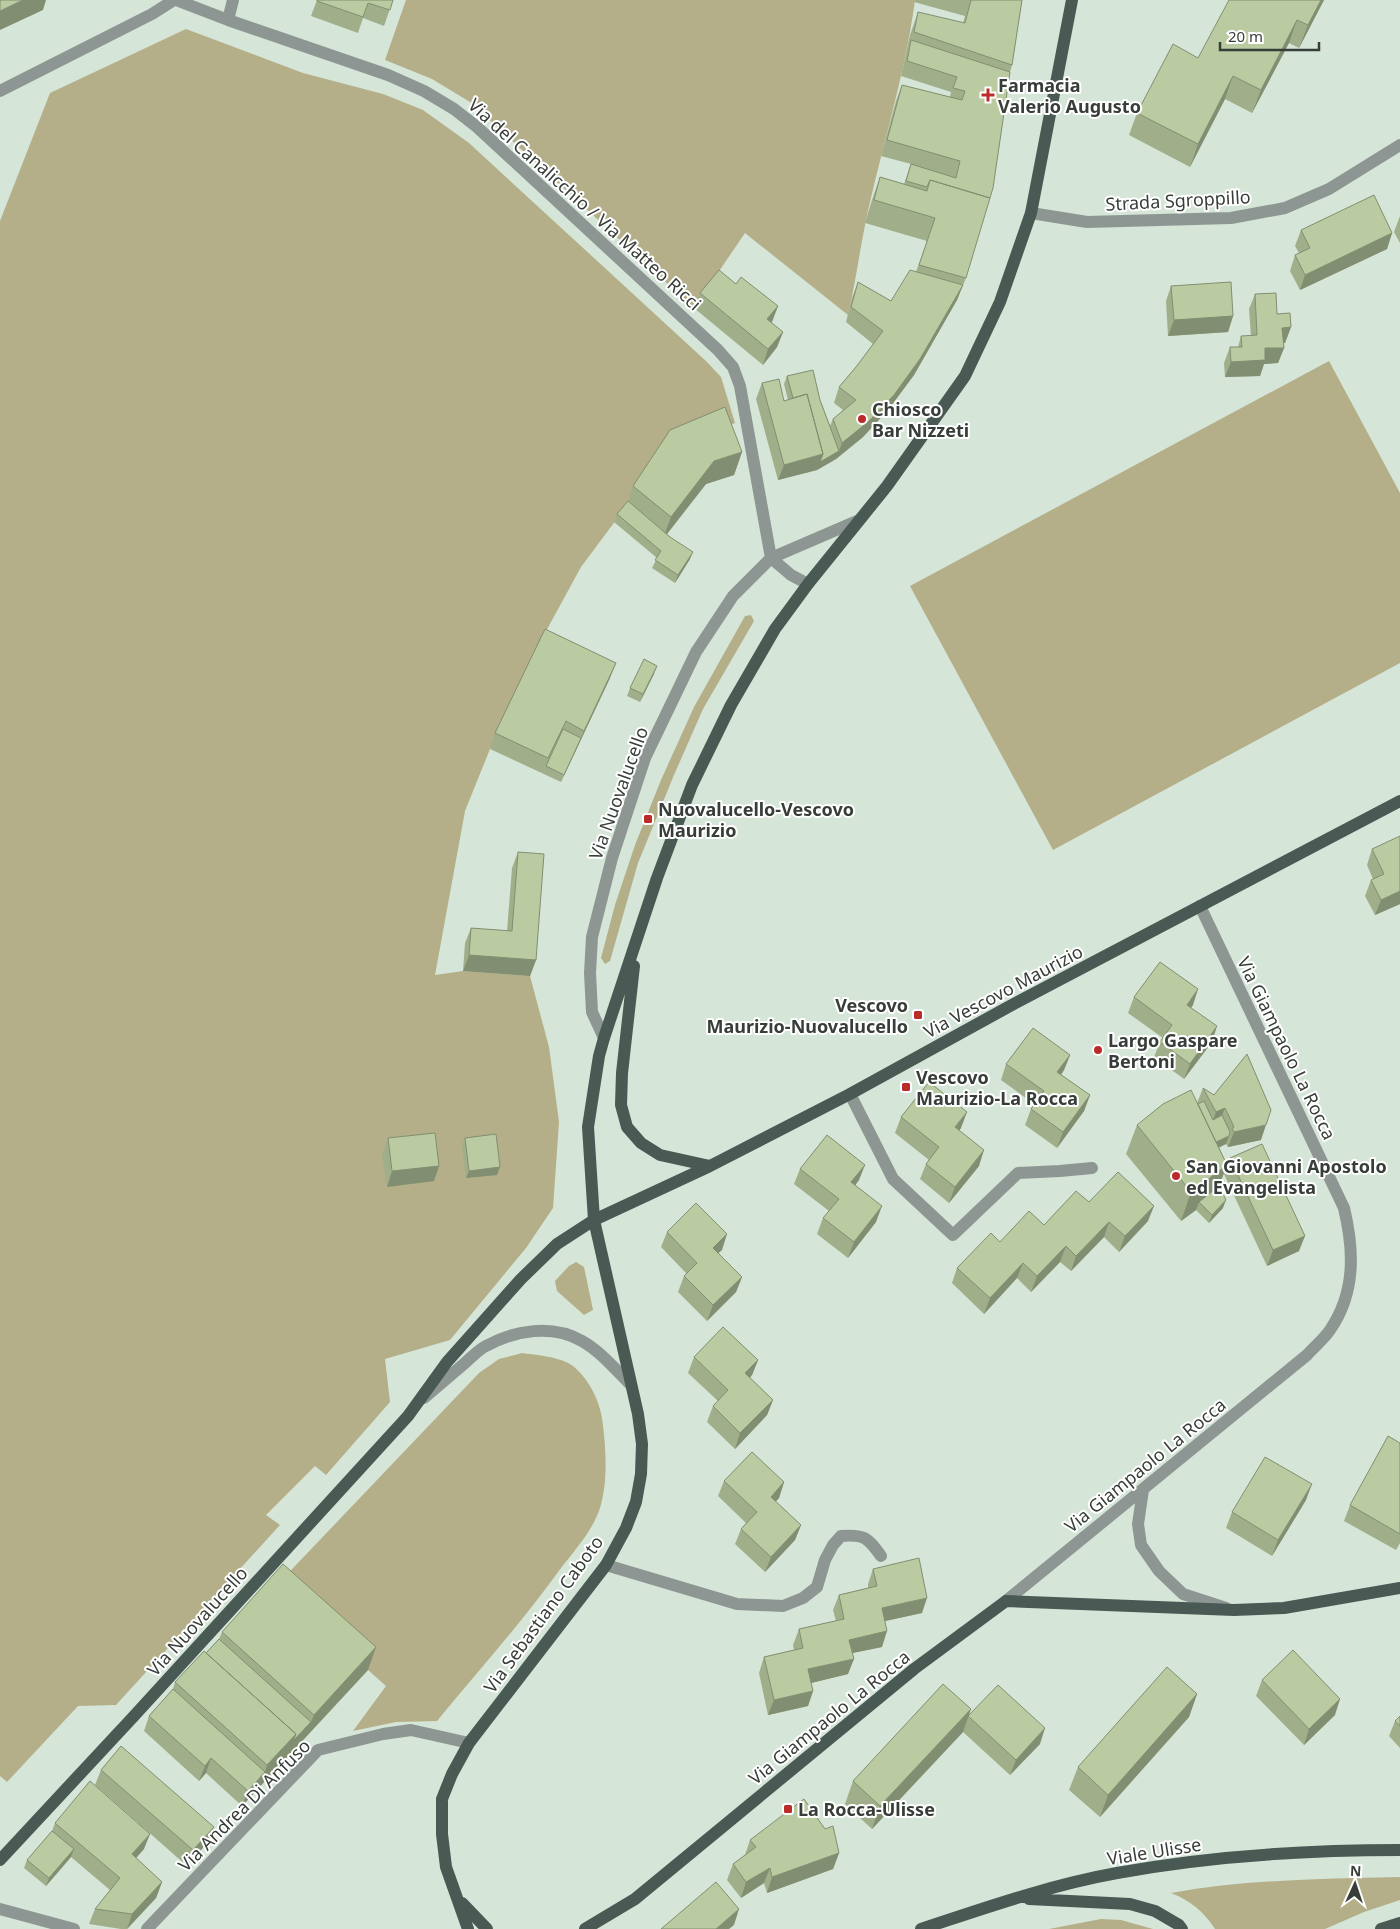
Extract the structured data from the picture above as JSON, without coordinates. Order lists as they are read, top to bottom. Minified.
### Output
{"streets":{"main road":["Via Nuovalucello","Via Vescovo Maurizio","Via Giampaolo La Rocca","Via Sebastiano Caboto","Viale Ulisse"],"street":["Strada Sgroppillo","Via del Canalicchio / Via Matteo Ricci","Via Andrea Di Anfuso"]},"crossings":[["Via del Canalicchio / Via Matteo Ricci","Via Nuovalucello"],["Via Nuovalucello","Via Vescovo Maurizio"],["Via Nuovalucello","Via Sebastiano Caboto"],["Via Vescovo Maurizio","Via Giampaolo La Rocca"],["Via Vescovo Maurizio","Via Sebastiano Caboto"],["Via Sebastiano Caboto","Via Andrea Di Anfuso"]],"places":{"health":["Farmacia Valerio Augusto"],"other":["Chiosco Bar Nizzeti","Largo Gaspare Bertoni","San Giovanni Apostolo ed Evangelista"],"transit":["Nuovalucello-Vescovo Maurizio","Vescovo Maurizio-Nuovalucello","Vescovo Maurizio-La Rocca","La Rocca-Ulisse"]},"scale_bar":"20 m","north":"top"}
